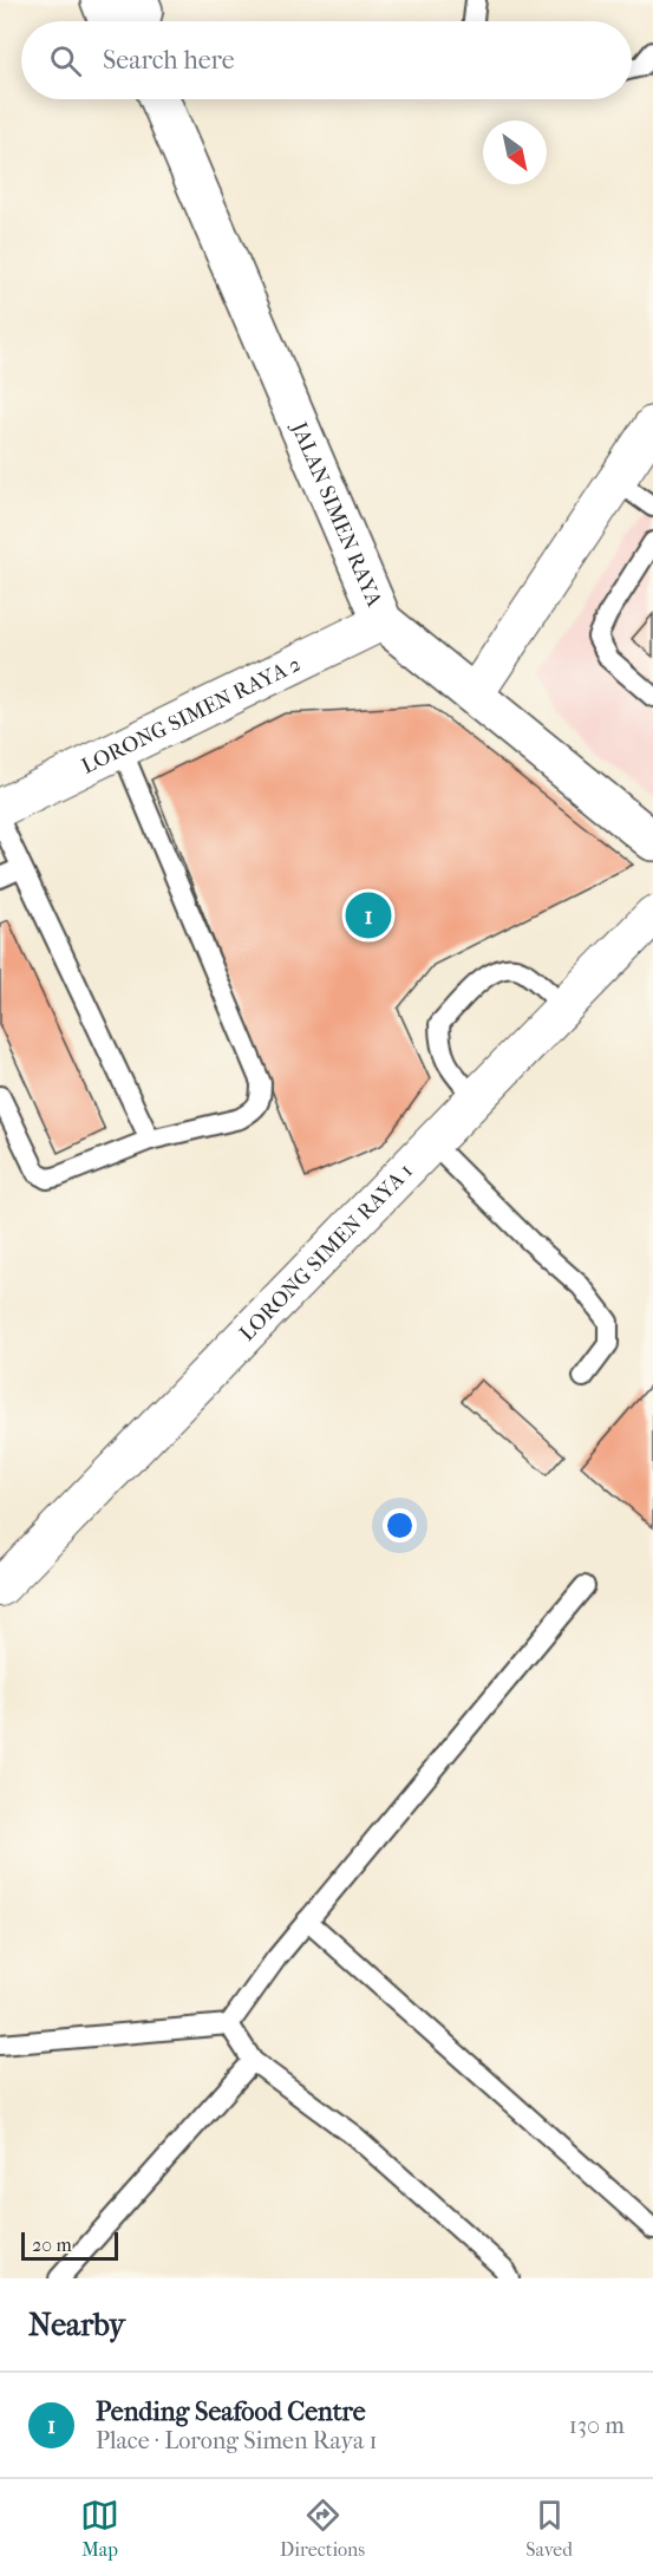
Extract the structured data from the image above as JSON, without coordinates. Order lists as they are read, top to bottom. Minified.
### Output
{"streets":{"street":["JALAN SIMEN RAYA","LORONG SIMEN RAYA 2","LORONG SIMEN RAYA 1"]},"crossings":[["JALAN SIMEN RAYA","LORONG SIMEN RAYA 2"]],"scale_bar":"20 m","north":"bottom right","page":{"search":"Search here","pins":"1","scale":"20 m","heading":"Nearby","list":[{"mark":"1","name":"Pending Seafood Centre","note":"Place · Lorong Simen Raya 1","value":"130 m"}],"nav":["Map","Directions","Saved"]}}
